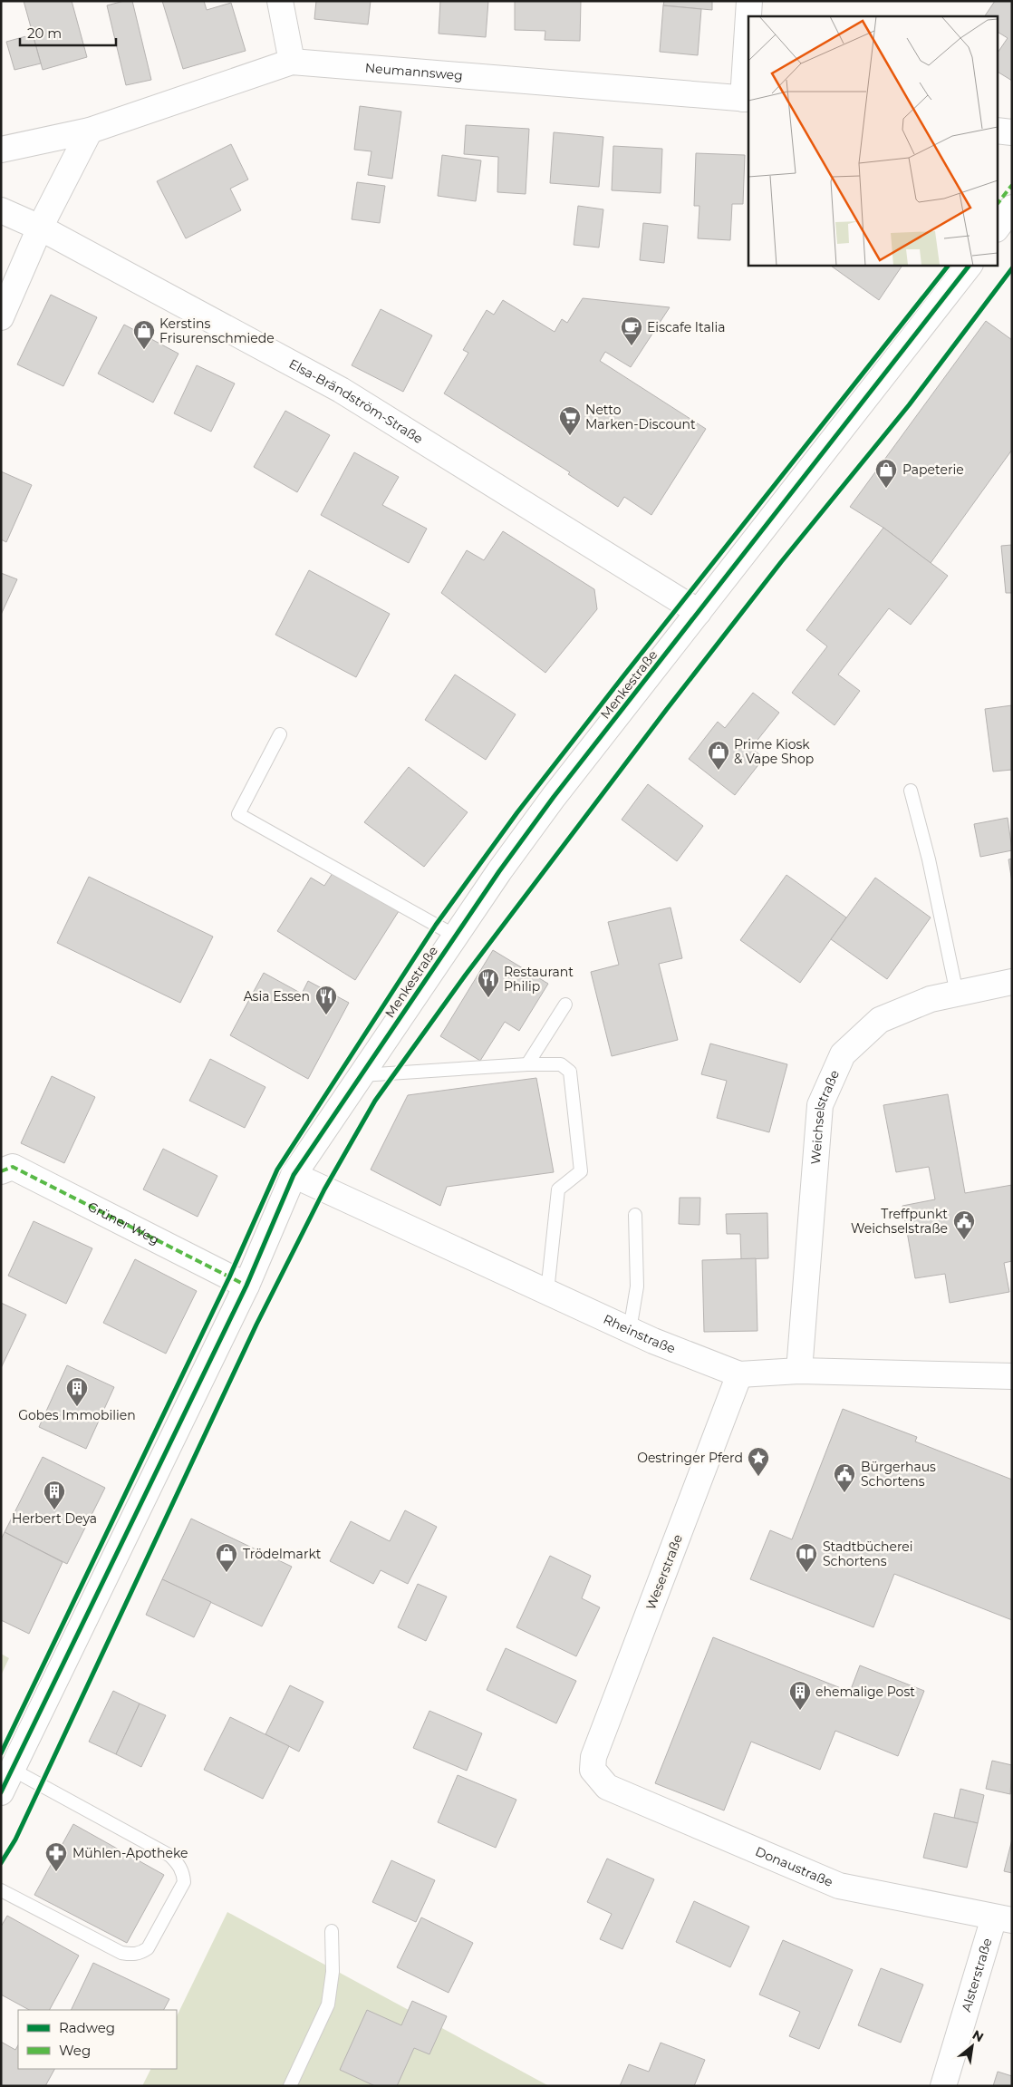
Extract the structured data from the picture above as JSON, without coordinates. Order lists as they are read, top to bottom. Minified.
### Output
{"streets":{"street":["Neumannsweg","Elsa-Brändström-Straße","Menkestraße","Weichselstraße","Grüner Weg","Rheinstraße","Weserstraße","Donaustraße","Alsterstraße"]},"crossings":[["Elsa-Brändström-Straße","Menkestraße"],["Menkestraße","Grüner Weg"],["Menkestraße","Rheinstraße"],["Weichselstraße","Rheinstraße"],["Rheinstraße","Weserstraße"],["Weserstraße","Donaustraße"],["Donaustraße","Alsterstraße"]],"places":{"cafe":["Eiscafe Italia"],"shop":["Kerstins Frisurenschmiede","Papeterie","Prime Kiosk & Vape Shop","Trödelmarkt"],"supermarket":["Netto Marken-Discount"],"restaurant":["Restaurant Philip","Asia Essen"],"public building":["Treffpunkt Weichselstraße","Bürgerhaus Schortens"],"building":["Gobes Immobilien","Herbert Deya","ehemalige Post"],"place":["Oestringer Pferd"],"library":["Stadtbücherei Schortens"],"pharmacy":["Mühlen-Apotheke"]},"legend":["Radweg","Weg"],"scale_bar":"20 m","north":"top right"}
